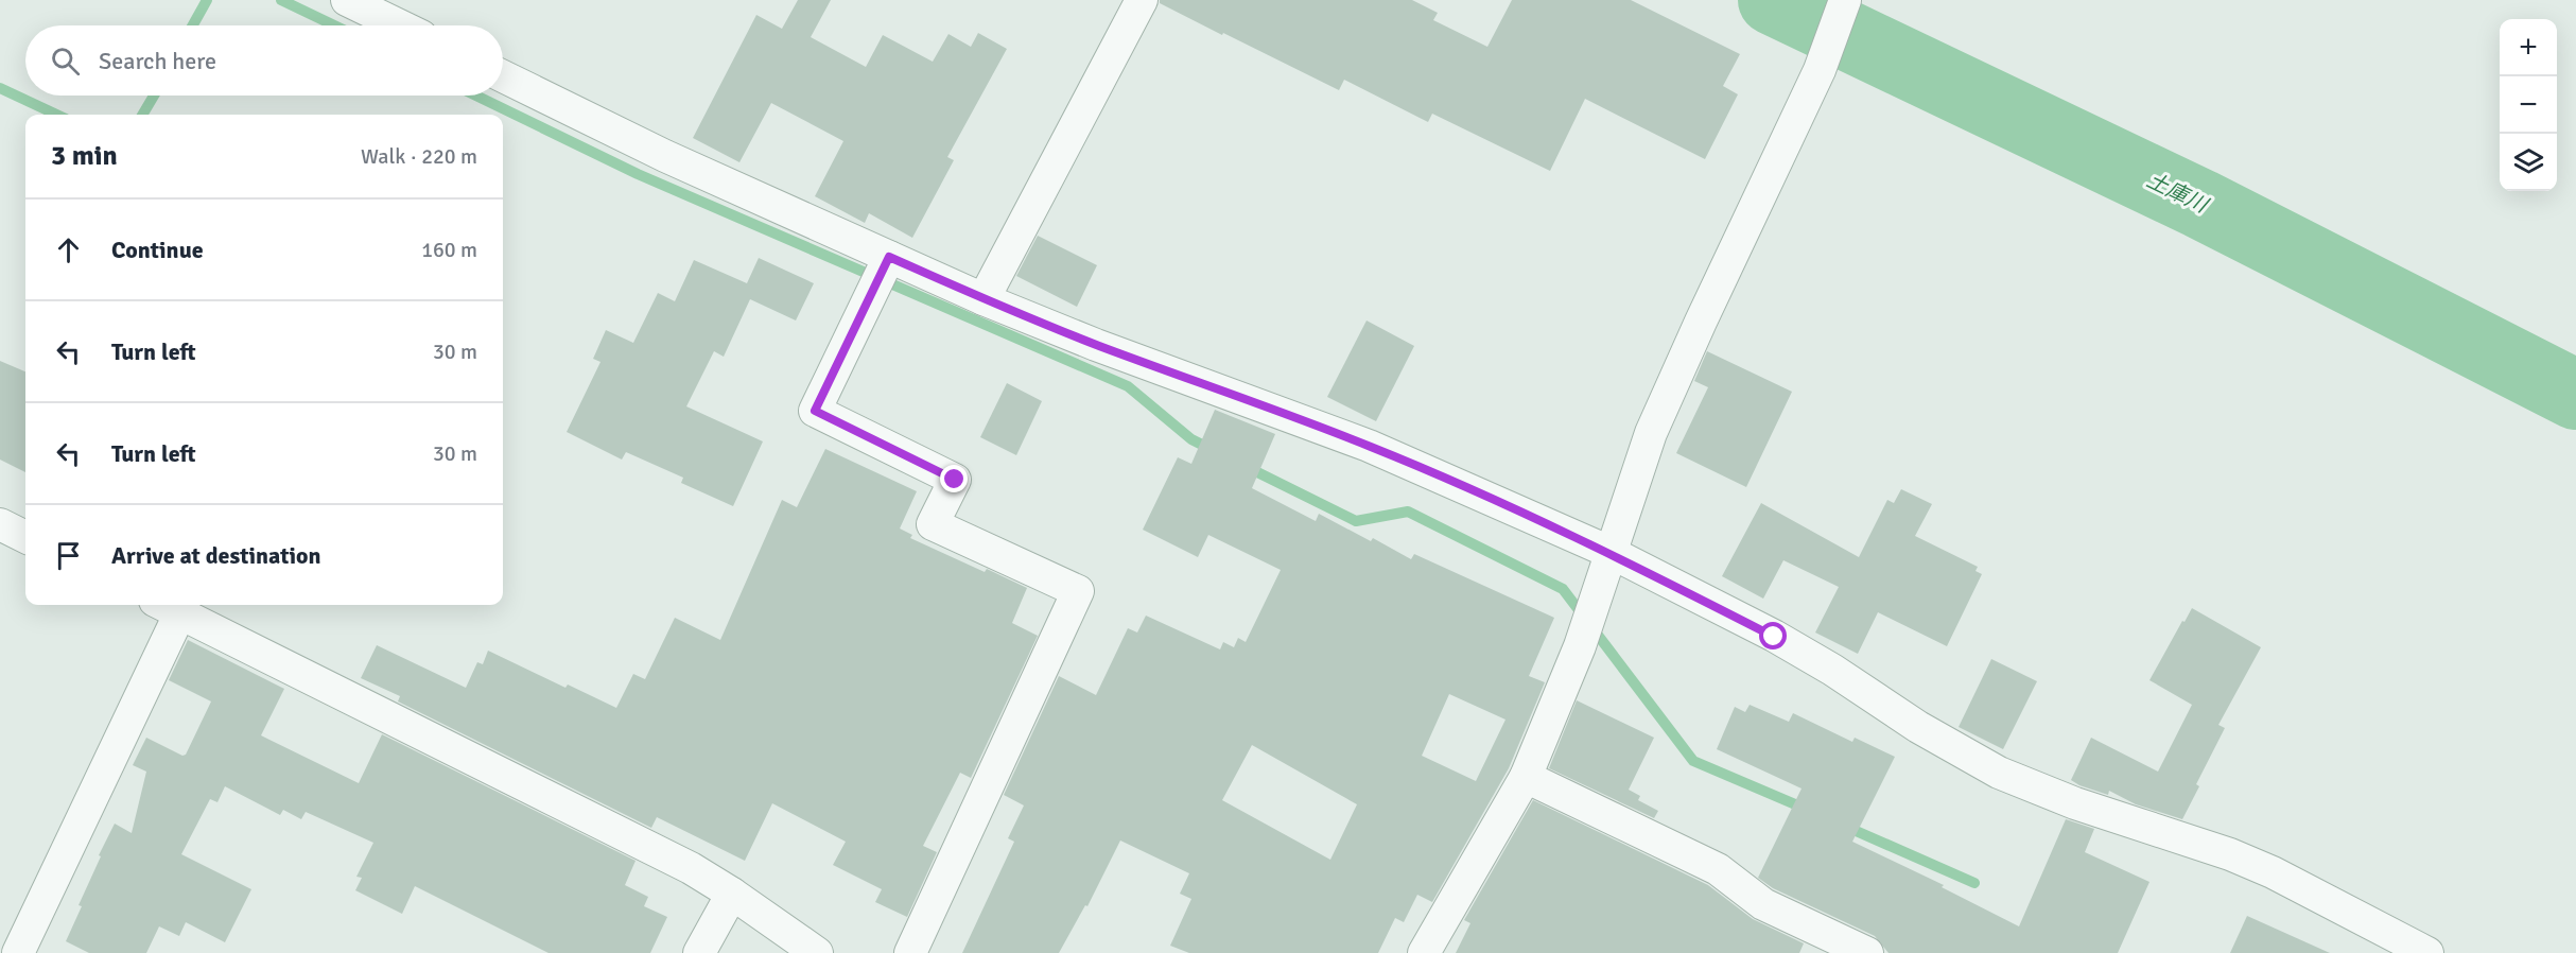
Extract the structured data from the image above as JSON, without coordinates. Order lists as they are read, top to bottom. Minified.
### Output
{"water":["土庫川"],"page":{"map_buttons":["+","−"],"search":"Search here","heading":["3 min","Walk · 220 m"],"list":[["Continue","160 m"],["Turn left","30 m"],["Turn left","30 m"],"Arrive at destination"]}}
